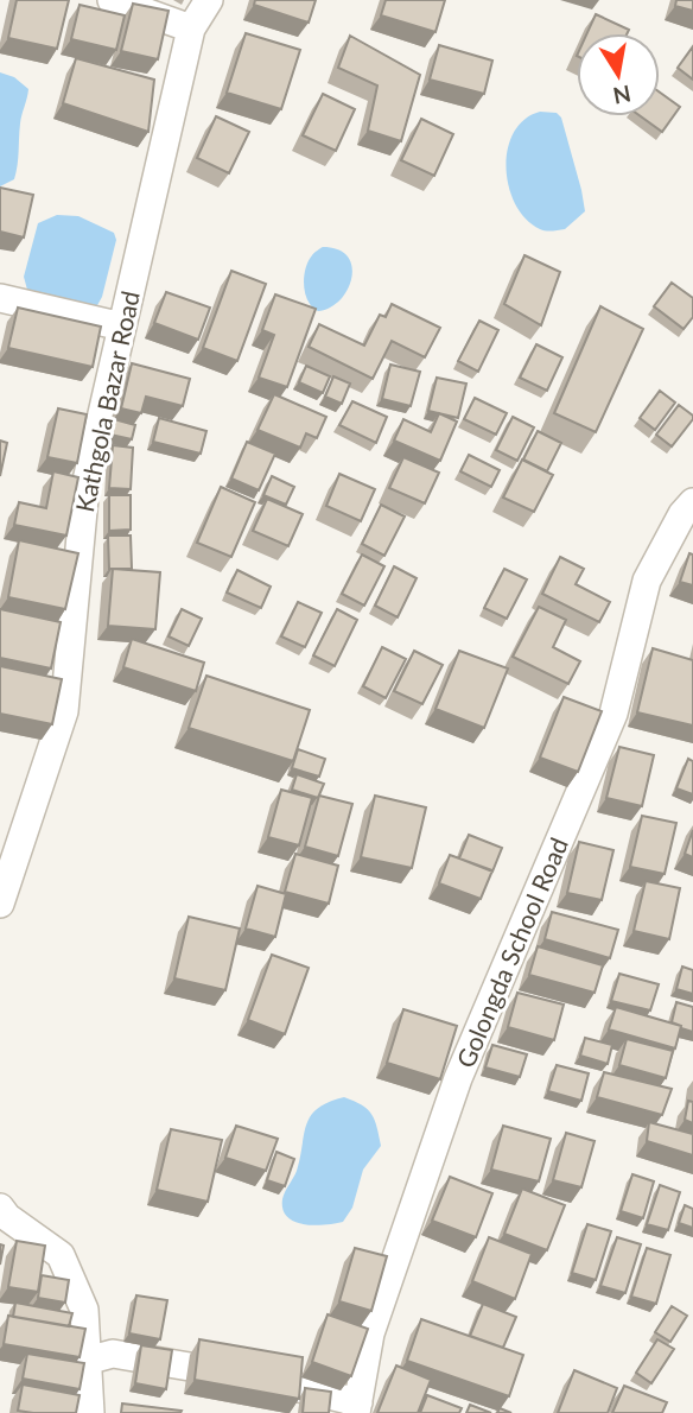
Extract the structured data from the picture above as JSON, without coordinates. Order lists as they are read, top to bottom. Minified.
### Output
{"streets":{"street":["Kathgola Bazar Road","Golongda School Road"]},"north":"bottom"}
